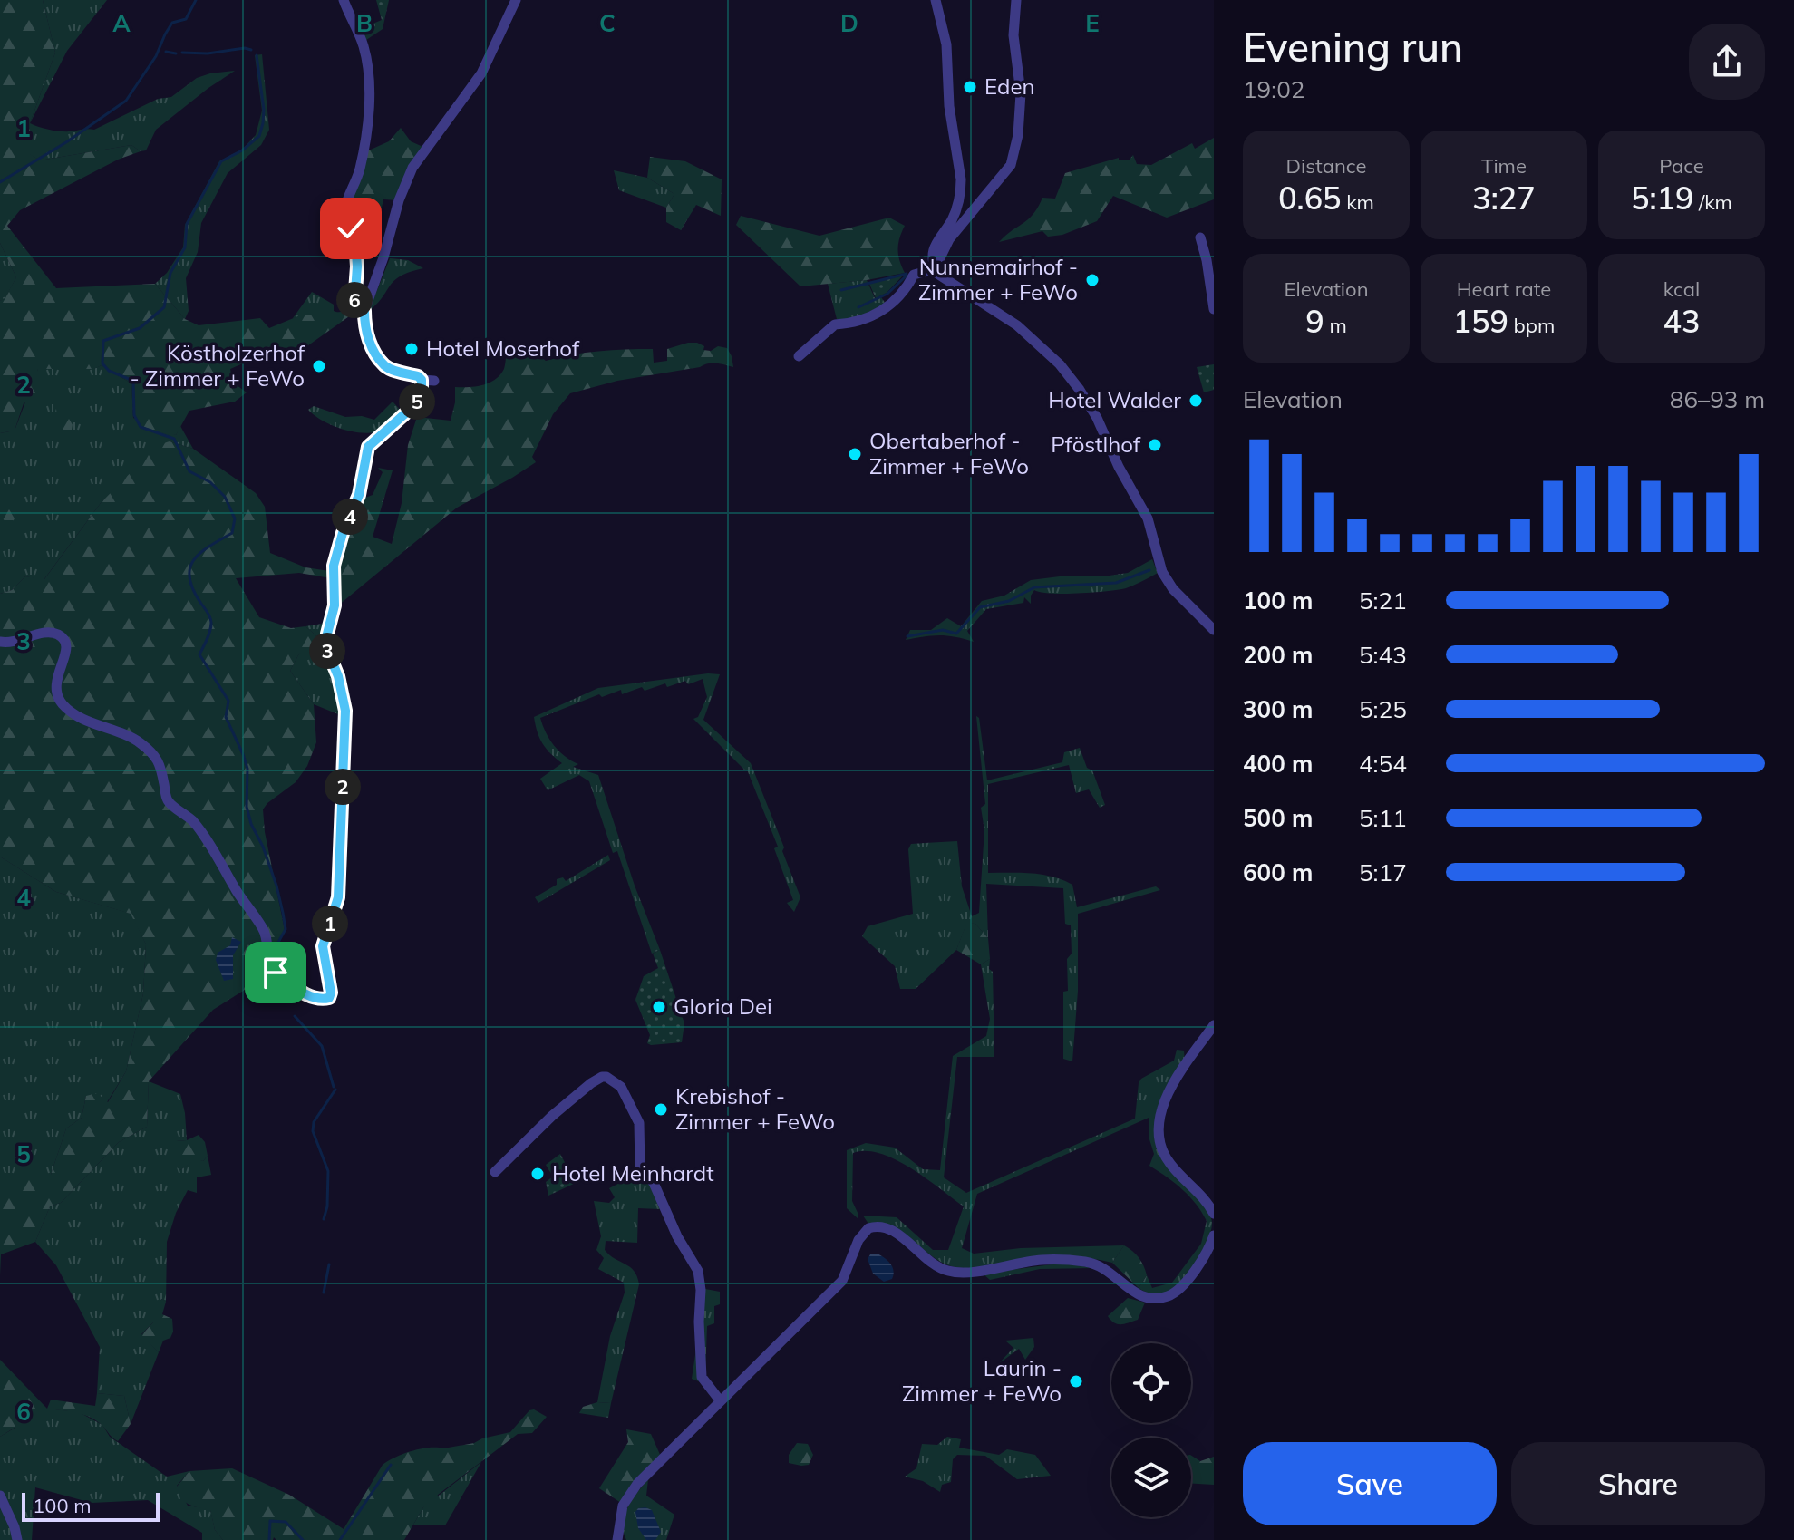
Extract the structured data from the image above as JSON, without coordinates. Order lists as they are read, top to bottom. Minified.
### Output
{"places":["Eden","Nunnemairhof - Zimmer + FeWo","Hotel Moserhof","Köstholzerhof - Zimmer + FeWo","Hotel Walder","Pföstlhof","Obertaberhof - Zimmer + FeWo","Gloria Dei","Krebishof - Zimmer + FeWo","Hotel Meinhardt","Laurin - Zimmer + FeWo"],"scale_bar":"100 m","page":{"heading":["Evening run","19:02"],"stats":[["Distance","0.65 km"],["Time","3:27"],["Pace","5:19 /km"],["Elevation","9 m"],["Heart rate","159 bpm"],["kcal","43"]],"pins":["6","5","4","3","2","1"],"chart":["Elevation","86–93 m"],"list":[{"name":"100 m","note":"5:21"},{"name":"200 m","note":"5:43"},{"name":"300 m","note":"5:25"},{"name":"400 m","note":"4:54"},{"name":"500 m","note":"5:11"},{"name":"600 m","note":"5:17"}],"buttons":["Save","Share"],"scale":"100 m"},"grid":{"columns":["A","B","C","D","E"],"rows":["1","2","3","4","5","6"]}}
